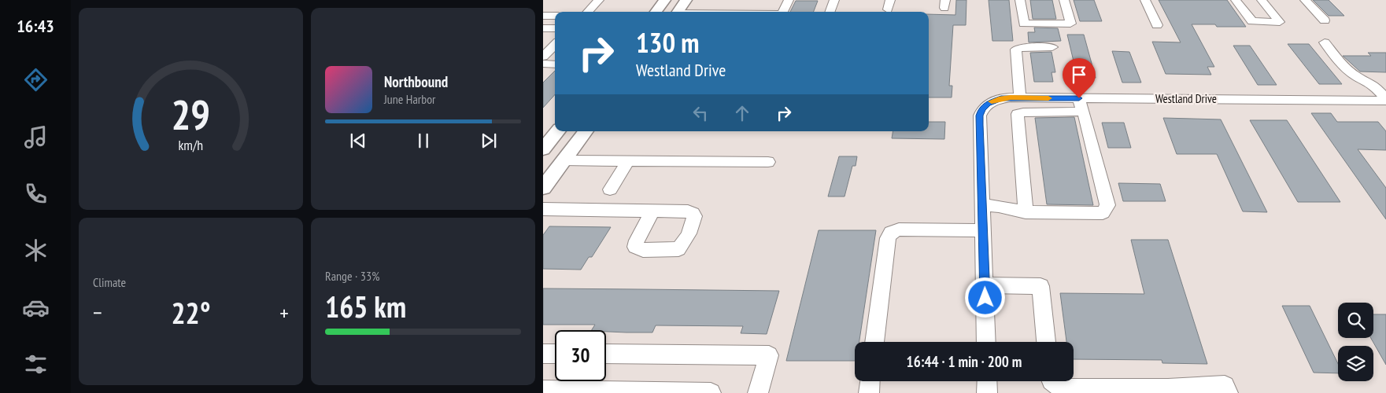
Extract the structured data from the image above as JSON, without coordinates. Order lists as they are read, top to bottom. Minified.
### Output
{"streets":{"street":["Westland Drive"]},"page":{"tabs":"16:43","turn":["130 m","Westland Drive"],"song":["Northbound","June Harbor"],"tile":["Climate",["Range · 33%","165 km"]],"heat":["−","22°","+"],"limit":"30","trip":"16:44 · 1 min · 200 m","gauge":["29","km/h"]}}
